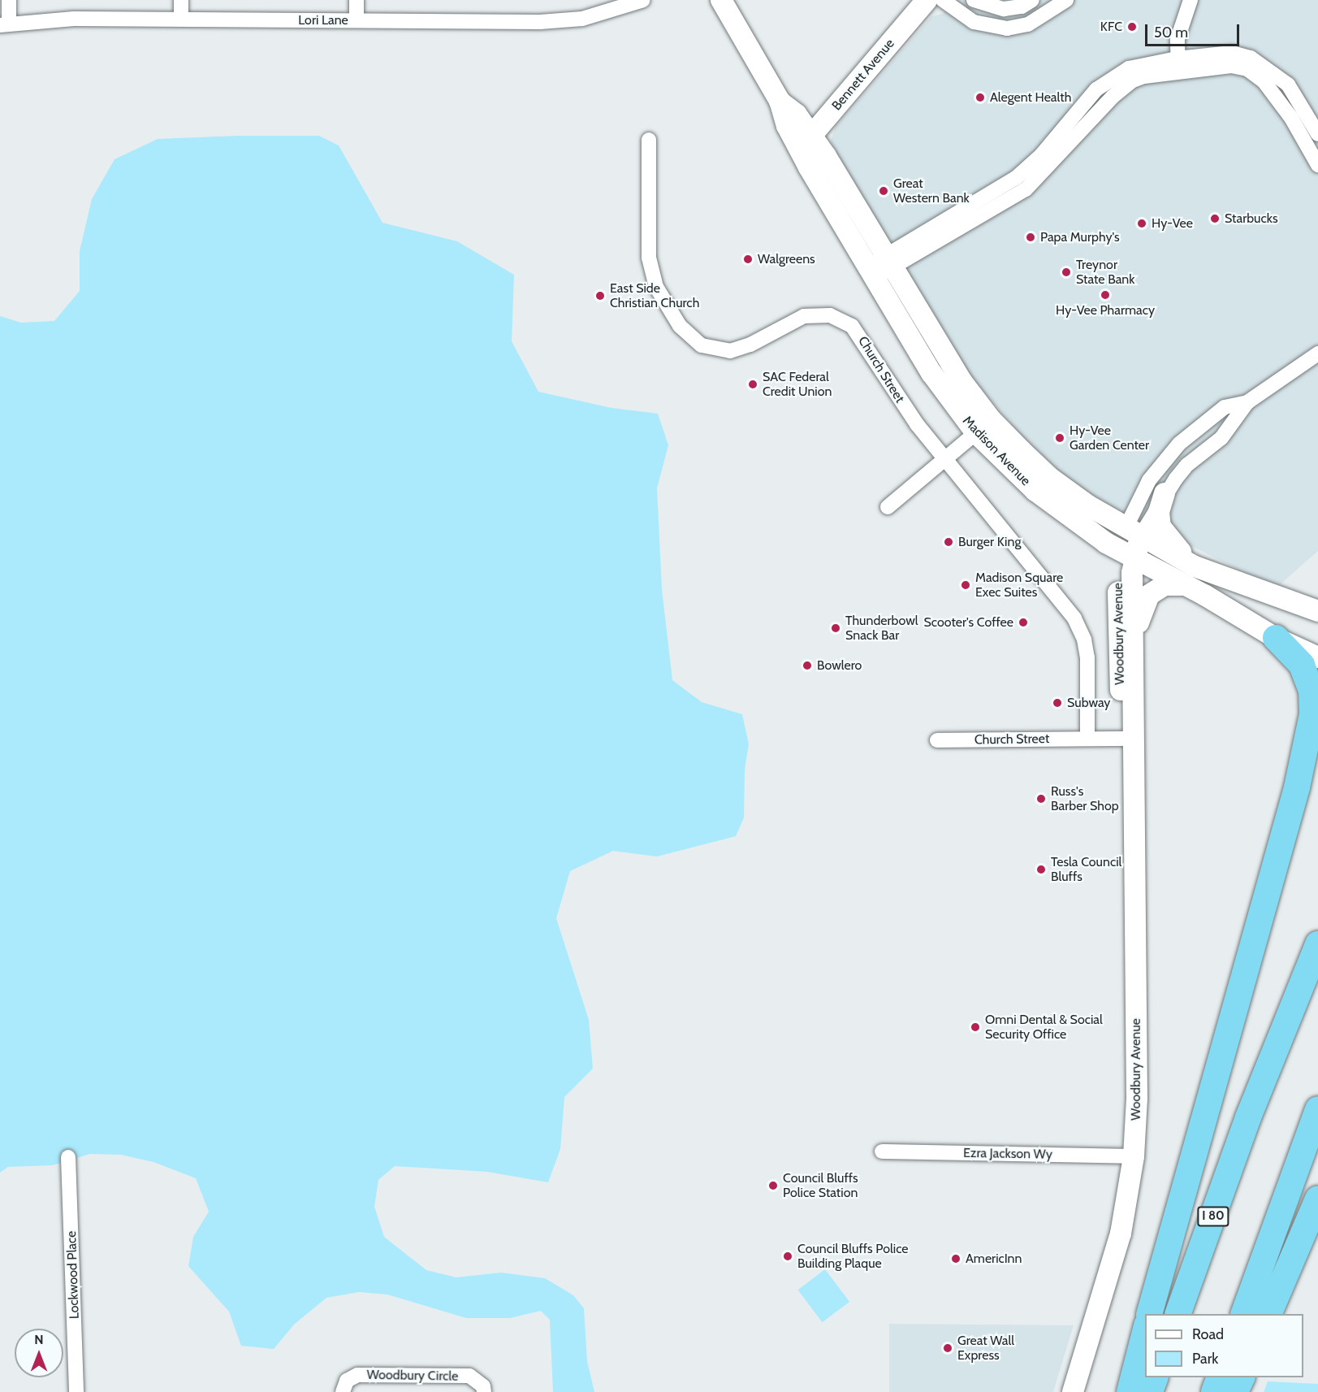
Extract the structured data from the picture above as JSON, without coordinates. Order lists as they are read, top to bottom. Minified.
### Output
{"streets":{"highway":["I 80"],"main road":["Bennett Avenue","Madison Avenue","Woodbury Avenue"],"street":["Lori Lane","Church Street","Ezra Jackson Wy","Lockwood Place","Woodbury Circle"]},"crossings":[["Bennett Avenue","Madison Avenue"],["Church Street","Woodbury Avenue"],["Madison Avenue","Woodbury Avenue"],["Woodbury Avenue","Ezra Jackson Wy"]],"places":["KFC","Alegent Health","Great Western Bank","Starbucks","Hy-Vee","Papa Murphy's","Walgreens","Treynor State Bank","Hy-Vee Pharmacy","East Side Christian Church","SAC Federal Credit Union","Hy-Vee Garden Center","Burger King","Madison Square Exec Suites","Scooter's Coffee","Thunderbowl Snack Bar","Bowlero","Subway","Russ's Barber Shop","Tesla Council Bluffs","Omni Dental & Social Security Office","Council Bluffs Police Station","Council Bluffs Police Building Plaque","AmericInn","Great Wall Express"],"legend":["Road","Park"],"scale_bar":"50 m","north":"top"}
